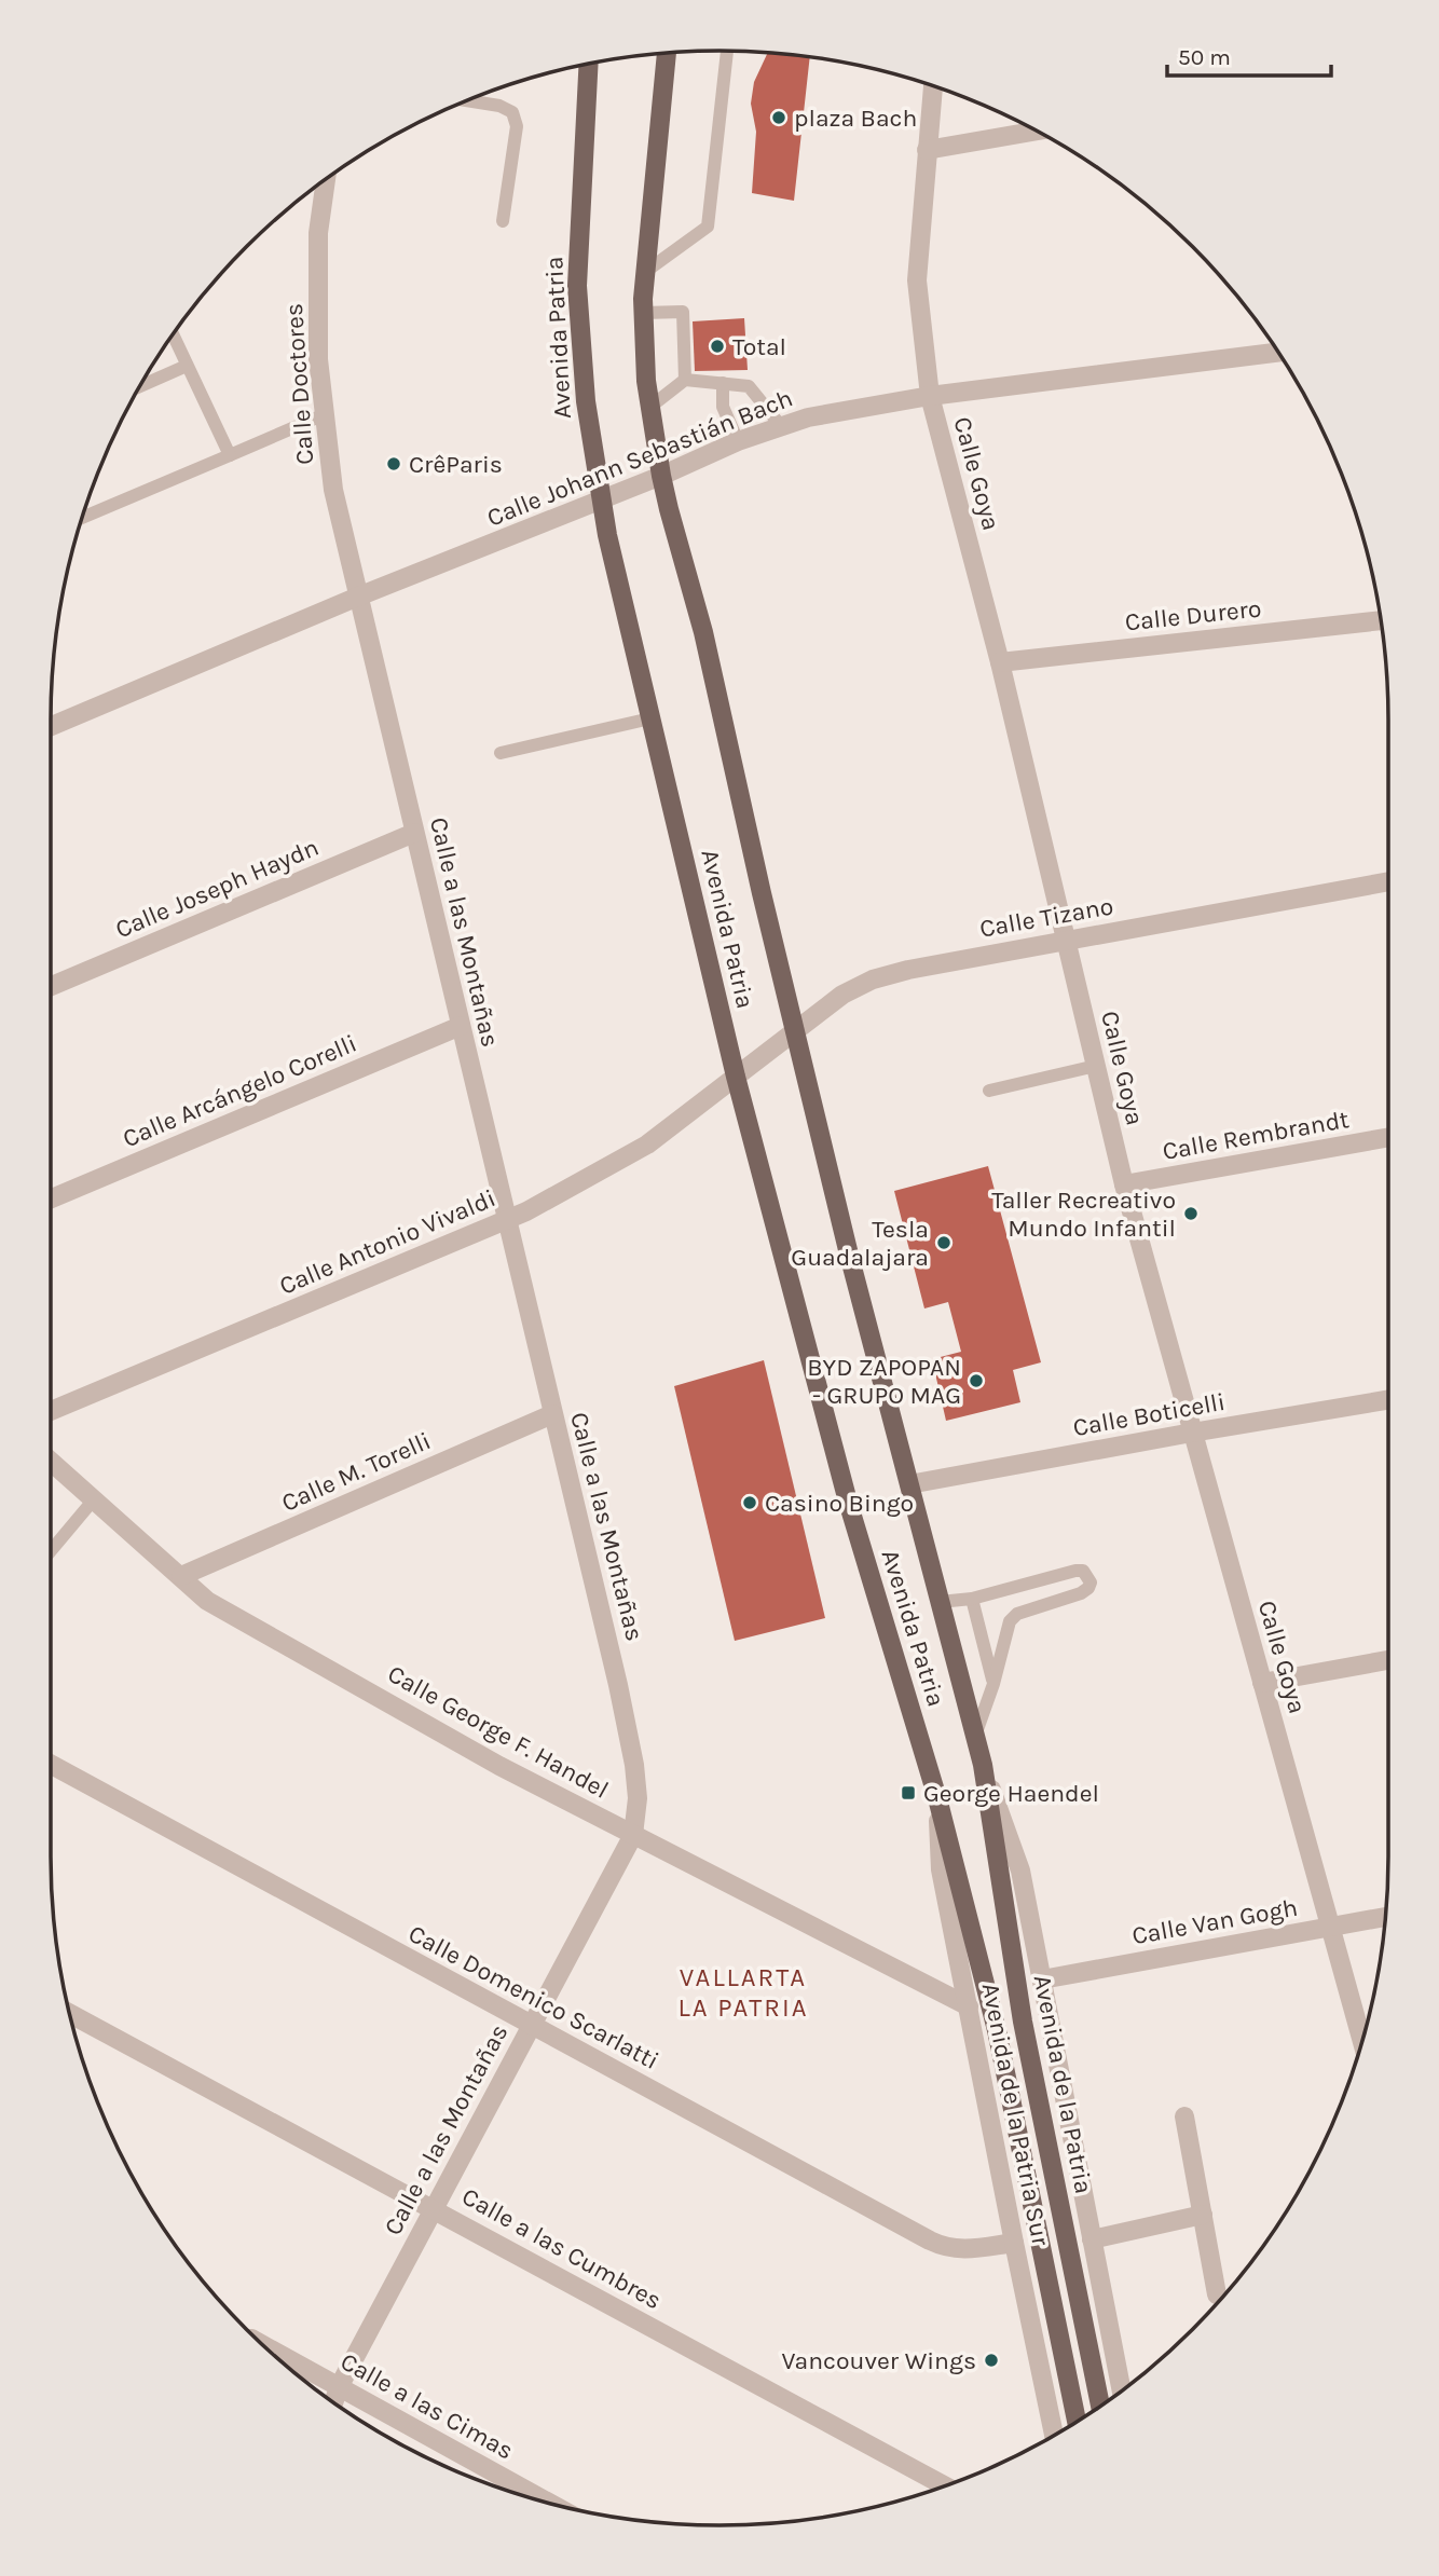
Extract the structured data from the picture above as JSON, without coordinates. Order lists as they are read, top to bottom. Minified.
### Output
{"streets":{"main road":["Avenida Patria","Avenida de la Patria"],"street":["Calle Doctores","Calle Johann Sebastián Bach","Calle Goya","Calle Durero","Calle Joseph Haydn","Calle Tizano","Calle a las Montañas","Calle Arcángelo Corelli","Calle Rembrandt","Calle Antonio Vivaldi","Calle Boticelli","Calle M. Torelli","Calle George F. Handel","Calle Van Gogh","Calle Domenico Scarlatti","Avenida de la Patria Sur","Calle a las Cumbres","Calle a las Cimas"]},"crossings":[["Avenida Patria","Calle Johann Sebastián Bach"],["Avenida Patria","Calle Tizano"],["Avenida Patria","Calle Antonio Vivaldi"],["Avenida Patria","Calle Boticelli"],["Avenida Patria","Avenida de la Patria"],["Avenida Patria","Avenida de la Patria Sur"],["Calle Doctores","Calle Johann Sebastián Bach"],["Calle Doctores","Calle a las Montañas"],["Calle Johann Sebastián Bach","Calle Goya"],["Calle Johann Sebastián Bach","Calle a las Montañas"],["Calle Goya","Calle Durero"],["Calle Goya","Calle Tizano"],["Calle Goya","Calle Rembrandt"],["Calle Goya","Calle Boticelli"],["Calle Goya","Calle Van Gogh"],["Calle Joseph Haydn","Calle a las Montañas"],["Calle Tizano","Calle Antonio Vivaldi"],["Calle a las Montañas","Calle Arcángelo Corelli"],["Calle a las Montañas","Calle Antonio Vivaldi"],["Calle a las Montañas","Calle M. Torelli"],["Calle a las Montañas","Calle George F. Handel"],["Calle a las Montañas","Calle Domenico Scarlatti"],["Calle a las Montañas","Calle a las Cumbres"],["Calle a las Montañas","Calle a las Cimas"],["Calle M. Torelli","Calle George F. Handel"],["Calle George F. Handel","Avenida de la Patria Sur"],["Calle Van Gogh","Avenida de la Patria Sur"],["Calle Domenico Scarlatti","Avenida de la Patria Sur"],["Avenida de la Patria","Avenida de la Patria Sur"]],"districts":["VALLARTA LA PATRIA"],"places":{"other":["plaza Bach","Total","CrêParis","Taller Recreativo Mundo Infantil","Tesla Guadalajara","BYD ZAPOPAN - GRUPO MAG","Casino Bingo","Vancouver Wings"],"transit":["George Haendel"]},"scale_bar":"50 m"}
